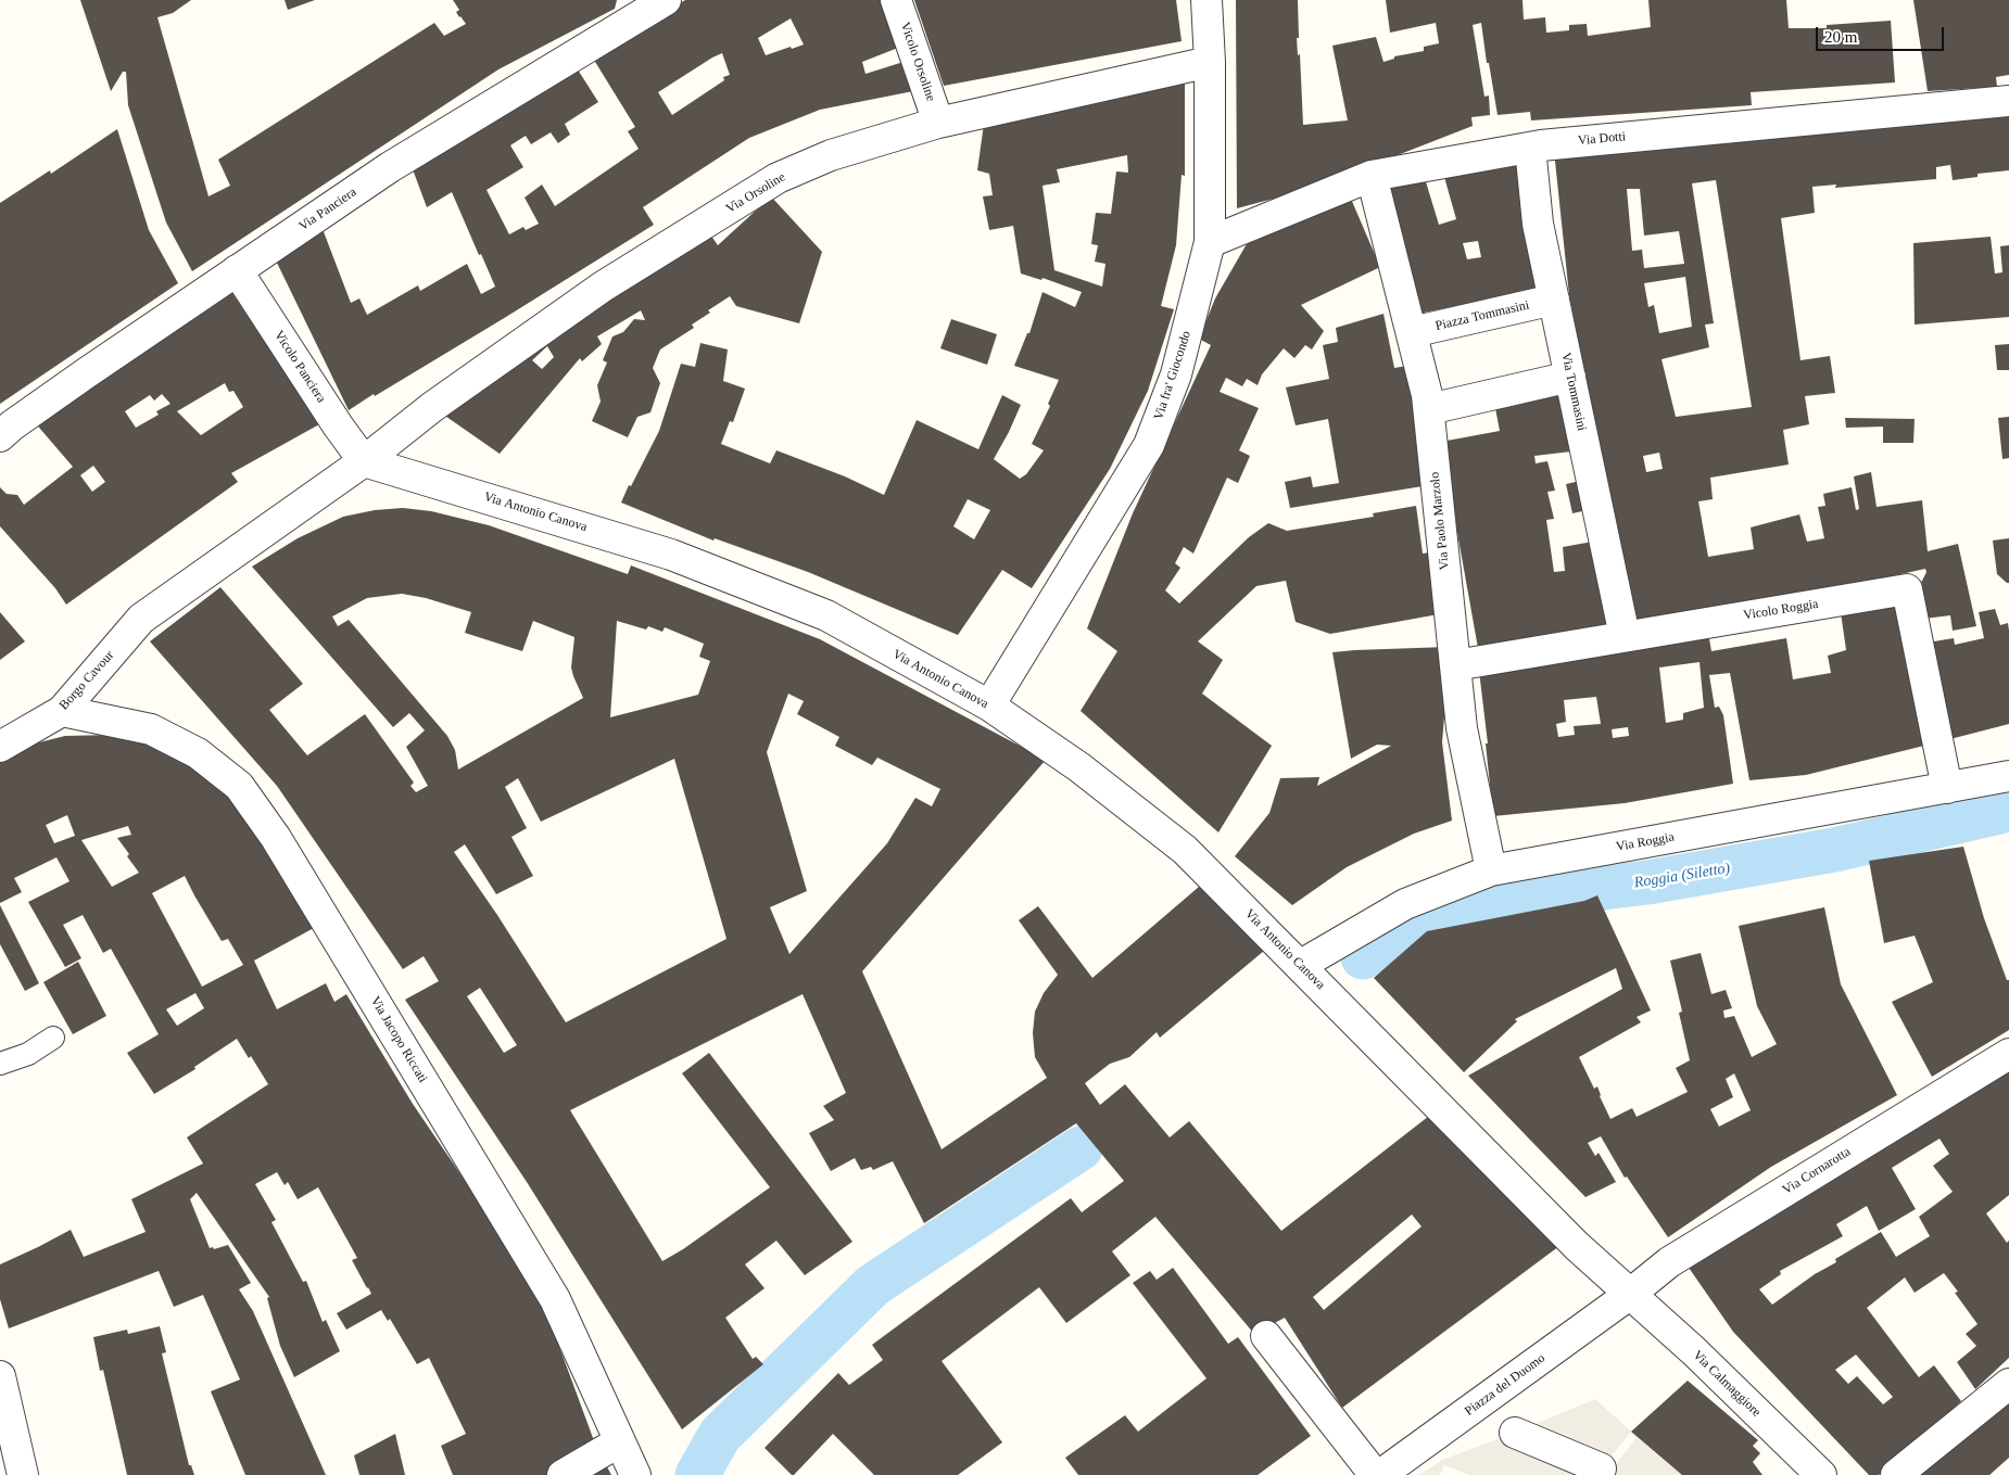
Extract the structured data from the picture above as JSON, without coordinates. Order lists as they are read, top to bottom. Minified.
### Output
{"streets":{"street":["Vicolo Orsoline","Via Dotti","Via Orsoline","Via Panciera","Piazza Tommasini","Vicolo Panciera","Via fra' Giocondo","Via Tommasini","Via Antonio Canova","Via Paolo Marzolo","Vicolo Roggia","Borgo Cavour","Via Roggia","Via Jacopo Riccati","Via Cornarotta","Via Calmaggiore","Piazza del Duomo"]},"crossings":[["Vicolo Orsoline","Via Orsoline"],["Via Dotti","Via fra' Giocondo"],["Via Dotti","Via Tommasini"],["Via Dotti","Via Paolo Marzolo"],["Via Orsoline","Vicolo Panciera"],["Via Orsoline","Via fra' Giocondo"],["Via Orsoline","Via Antonio Canova"],["Via Orsoline","Borgo Cavour"],["Via Panciera","Vicolo Panciera"],["Piazza Tommasini","Via Tommasini"],["Piazza Tommasini","Via Paolo Marzolo"],["Vicolo Panciera","Via Antonio Canova"],["Vicolo Panciera","Borgo Cavour"],["Via fra' Giocondo","Via Antonio Canova"],["Via Tommasini","Vicolo Roggia"],["Via Antonio Canova","Borgo Cavour"],["Via Antonio Canova","Via Roggia"],["Via Antonio Canova","Via Cornarotta"],["Via Antonio Canova","Via Calmaggiore"],["Via Antonio Canova","Piazza del Duomo"],["Via Paolo Marzolo","Vicolo Roggia"],["Via Paolo Marzolo","Via Roggia"],["Vicolo Roggia","Via Roggia"],["Borgo Cavour","Via Jacopo Riccati"],["Via Cornarotta","Via Calmaggiore"],["Via Cornarotta","Piazza del Duomo"],["Via Calmaggiore","Piazza del Duomo"]],"water":["Roggia (Siletto)"],"scale_bar":"20 m"}
